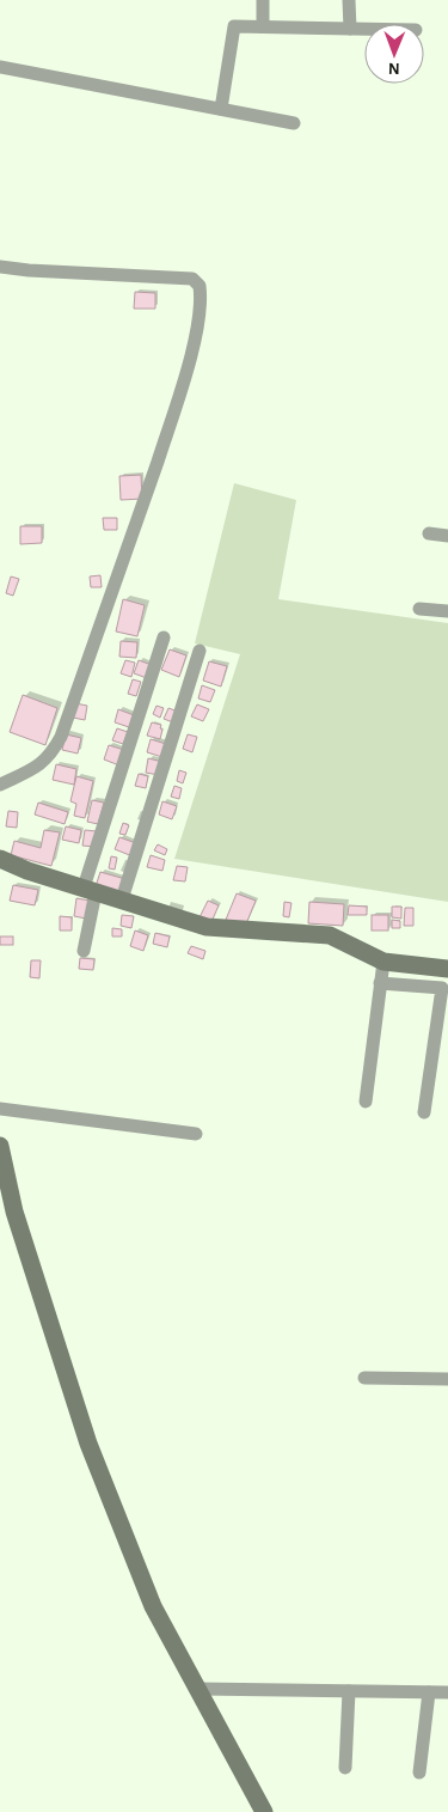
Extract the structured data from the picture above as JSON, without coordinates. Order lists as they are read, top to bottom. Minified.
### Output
{"north":"bottom"}
